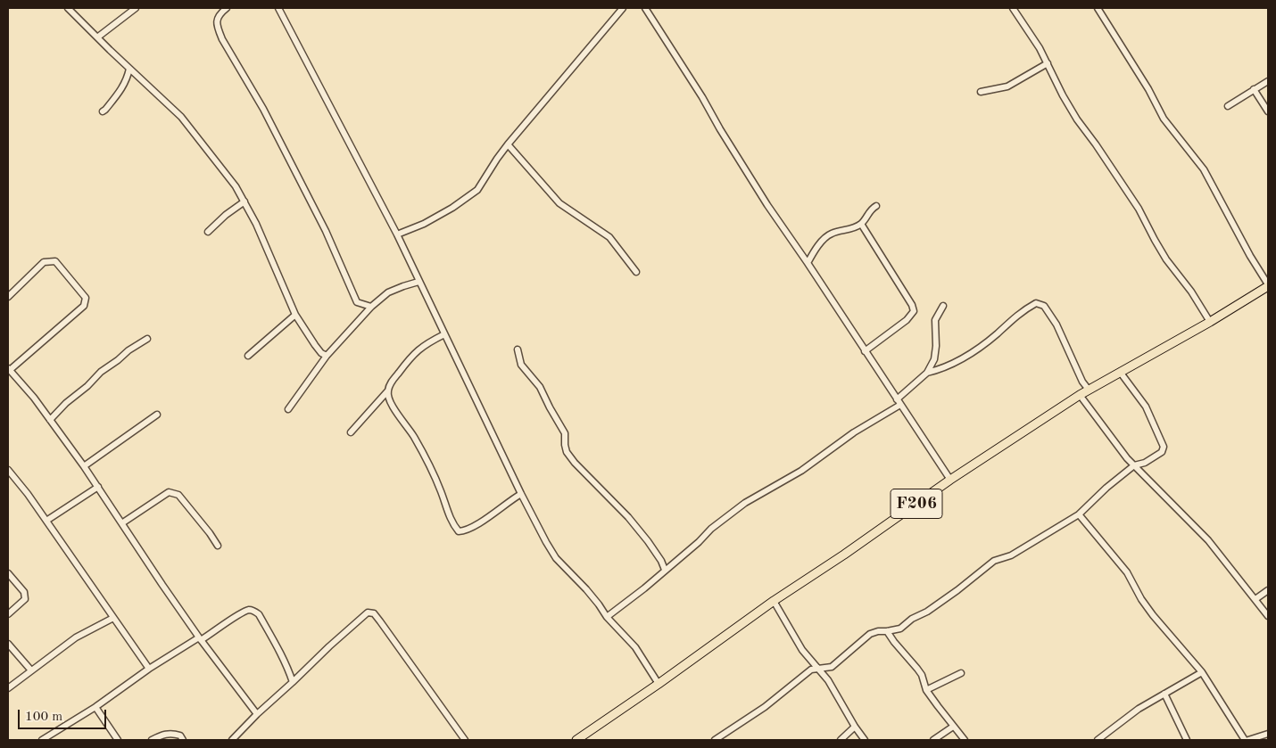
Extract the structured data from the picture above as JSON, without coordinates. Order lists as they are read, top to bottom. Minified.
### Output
{"streets":{"main road":["F206"]},"scale_bar":"100 m"}
